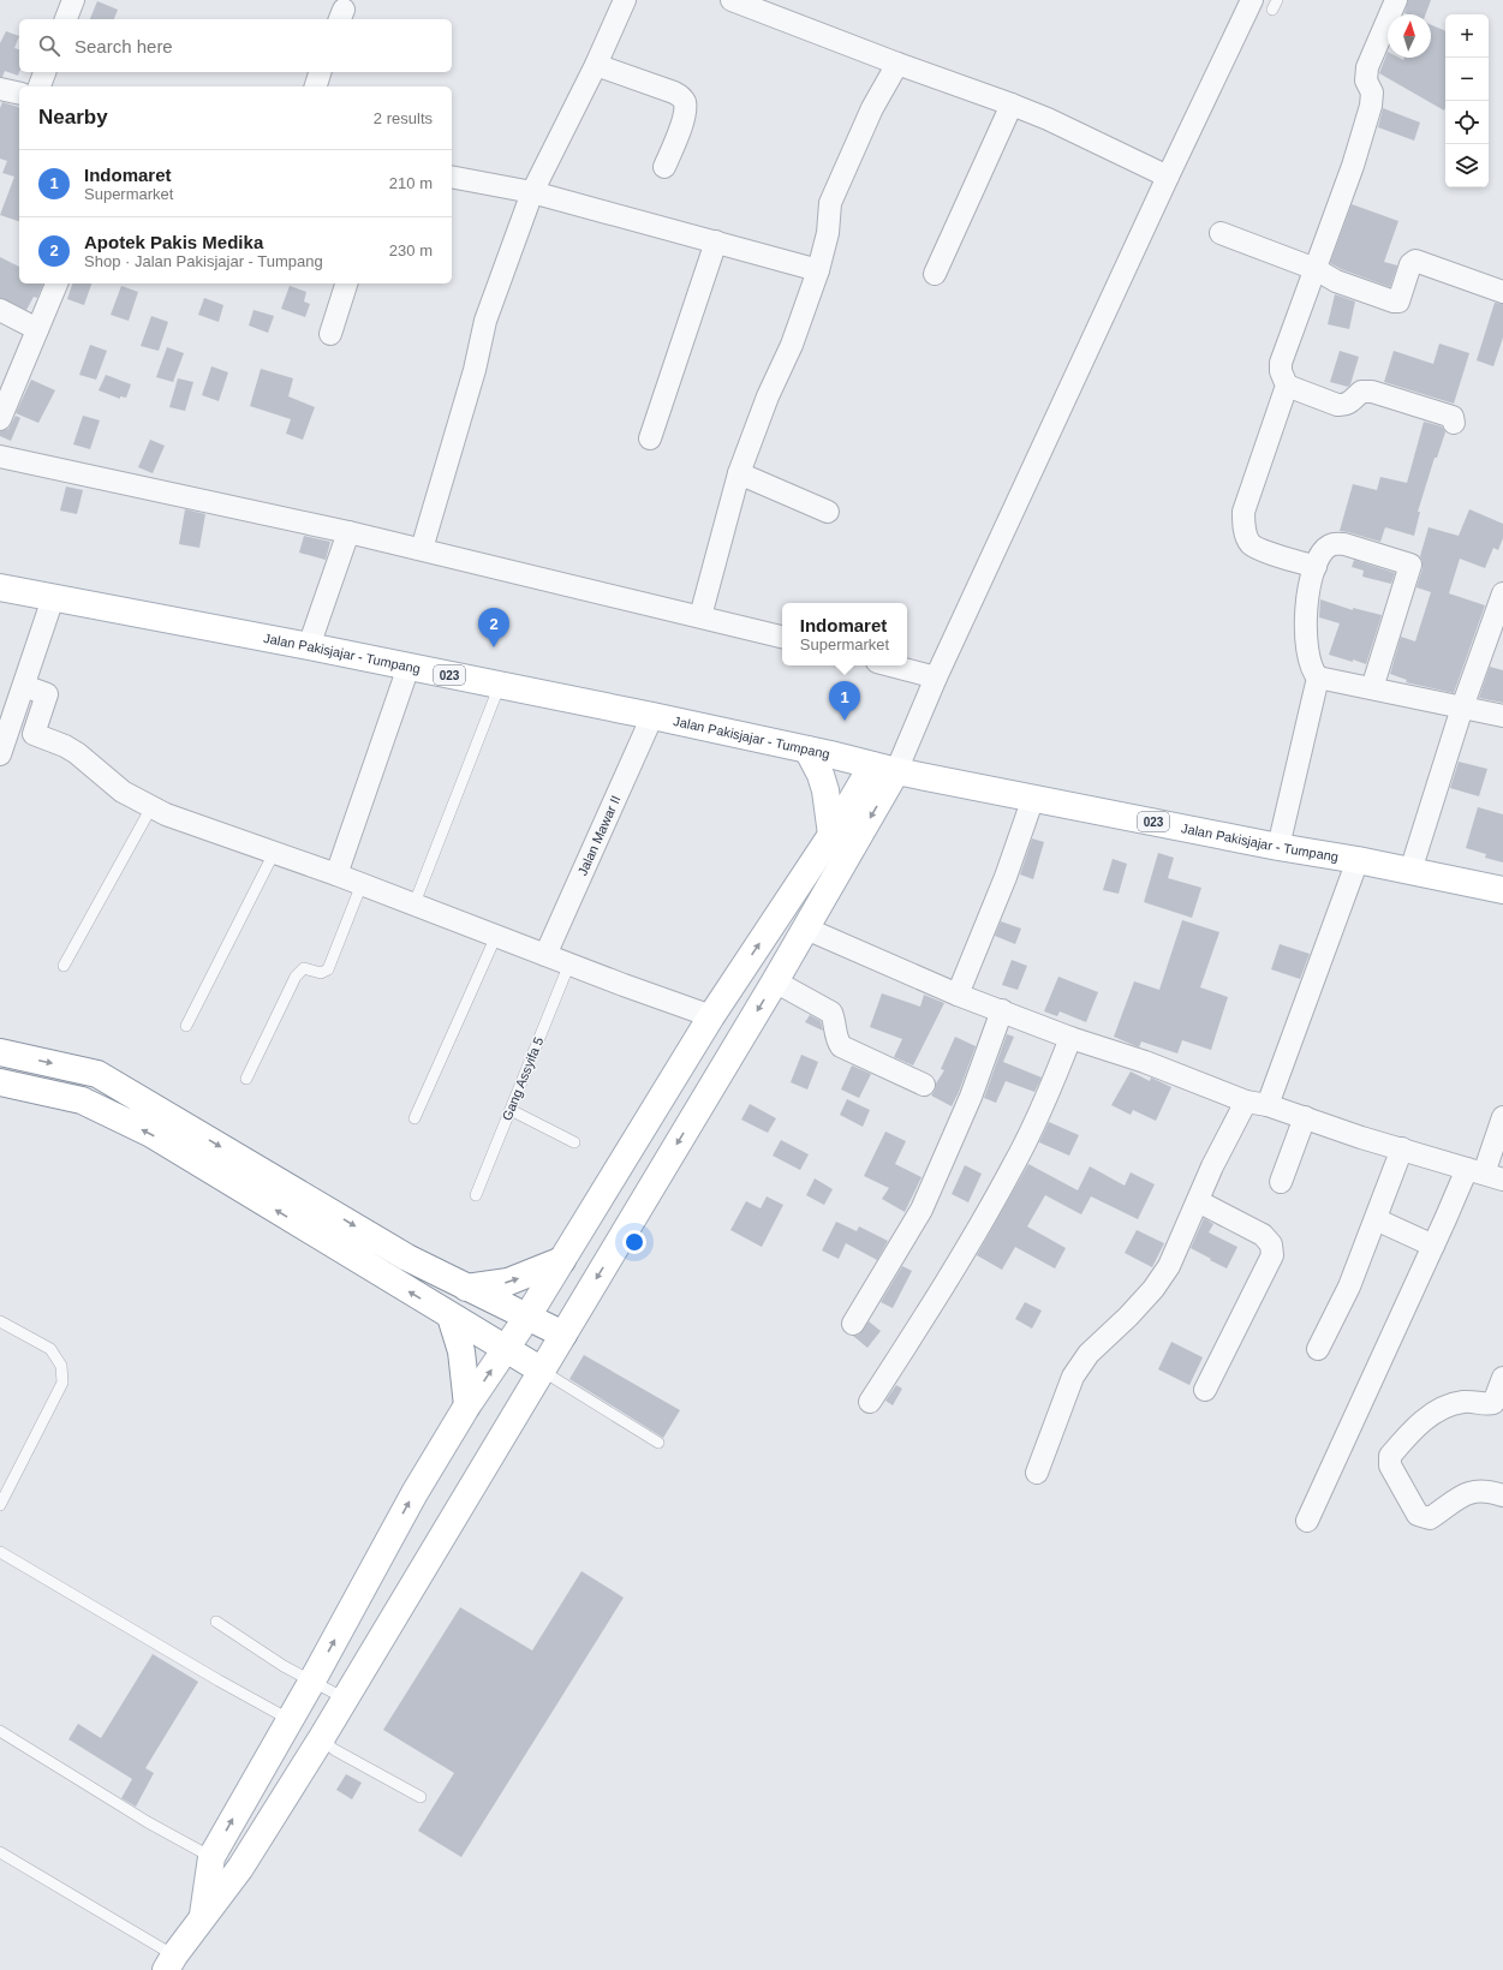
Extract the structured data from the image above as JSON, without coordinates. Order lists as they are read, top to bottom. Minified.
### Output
{"streets":{"main road":["Jalan Pakisjajar - Tumpang","023"],"street":["Jalan Mawar II"],"lane":["Gang Assyifa 5"]},"crossings":[["Jalan Pakisjajar - Tumpang","Jalan Mawar II"]],"north":"top","page":{"map_buttons":["+","−"],"search":"Search here","heading":["Nearby","2 results"],"list":[{"mark":"1","name":"Indomaret","note":"Supermarket","value":"210 m"},{"mark":"2","name":"Apotek Pakis Medika","note":"Shop · Jalan Pakisjajar - Tumpang","value":"230 m"}],"popup":["Indomaret","Supermarket"],"pins":["2","1"]}}
